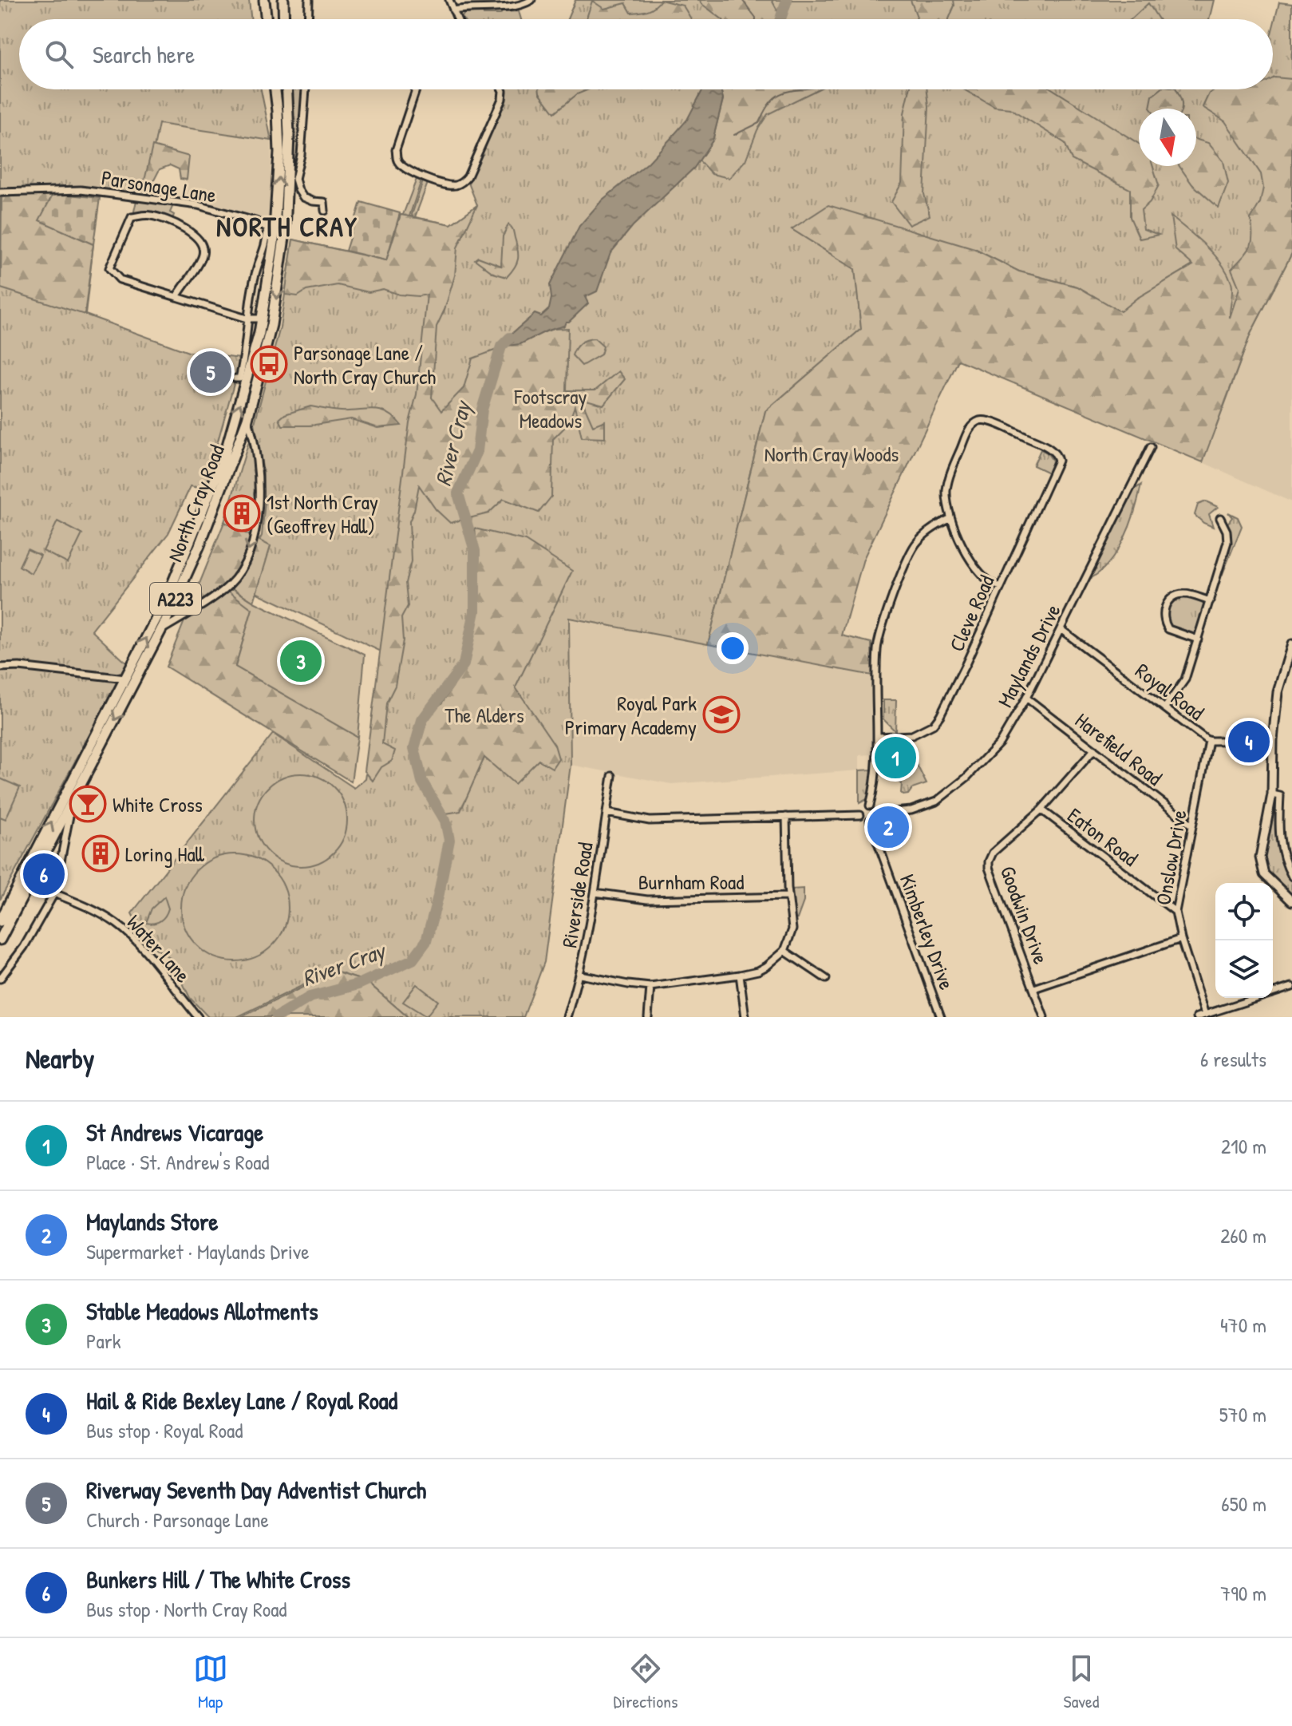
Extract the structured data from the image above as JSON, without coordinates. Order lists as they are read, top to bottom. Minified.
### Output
{"streets":{"main road":["North Cray Road","A223"],"street":["Parsonage Lane","Cleve Road","Maylands Drive","Royal Road","Harefield Road","Eaton Road","Onslow Drive","Burnham Road","Riverside Road","Goodwin Drive","Kimberley Drive","Water Lane"]},"crossings":[["Maylands Drive","Royal Road"],["Maylands Drive","Harefield Road"],["Maylands Drive","Kimberley Drive"],["Royal Road","Onslow Drive"],["Harefield Road","Onslow Drive"],["Harefield Road","Goodwin Drive"],["Eaton Road","Onslow Drive"],["Eaton Road","Goodwin Drive"],["Burnham Road","Riverside Road"]],"districts":["NORTH CRAY"],"water":["River Cray"],"parks":["Footscray Meadows","North Cray Woods","The Alders"],"places":{"bus stop":["Parsonage Lane / North Cray Church"],"building":["1st North Cray (Geoffrey Hall)","Loring Hall"],"school or university":["Royal Park Primary Academy"],"bar":["White Cross"]},"north":"bottom","page":{"search":"Search here","pins":["5","3","4","1","2","6"],"heading":["Nearby","6 results"],"list":[{"mark":"1","name":"St Andrews Vicarage","note":"Place · St. Andrew's Road","value":"210 m"},{"mark":"2","name":"Maylands Store","note":"Supermarket · Maylands Drive","value":"260 m"},{"mark":"3","name":"Stable Meadows Allotments","note":"Park","value":"470 m"},{"mark":"4","name":"Hail & Ride Bexley Lane / Royal Road","note":"Bus stop · Royal Road","value":"570 m"},{"mark":"5","name":"Riverway Seventh Day Adventist Church","note":"Church · Parsonage Lane","value":"650 m"},{"mark":"6","name":"Bunkers Hill / The White Cross","note":"Bus stop · North Cray Road","value":"790 m"}],"nav":["Map","Directions","Saved"]}}
